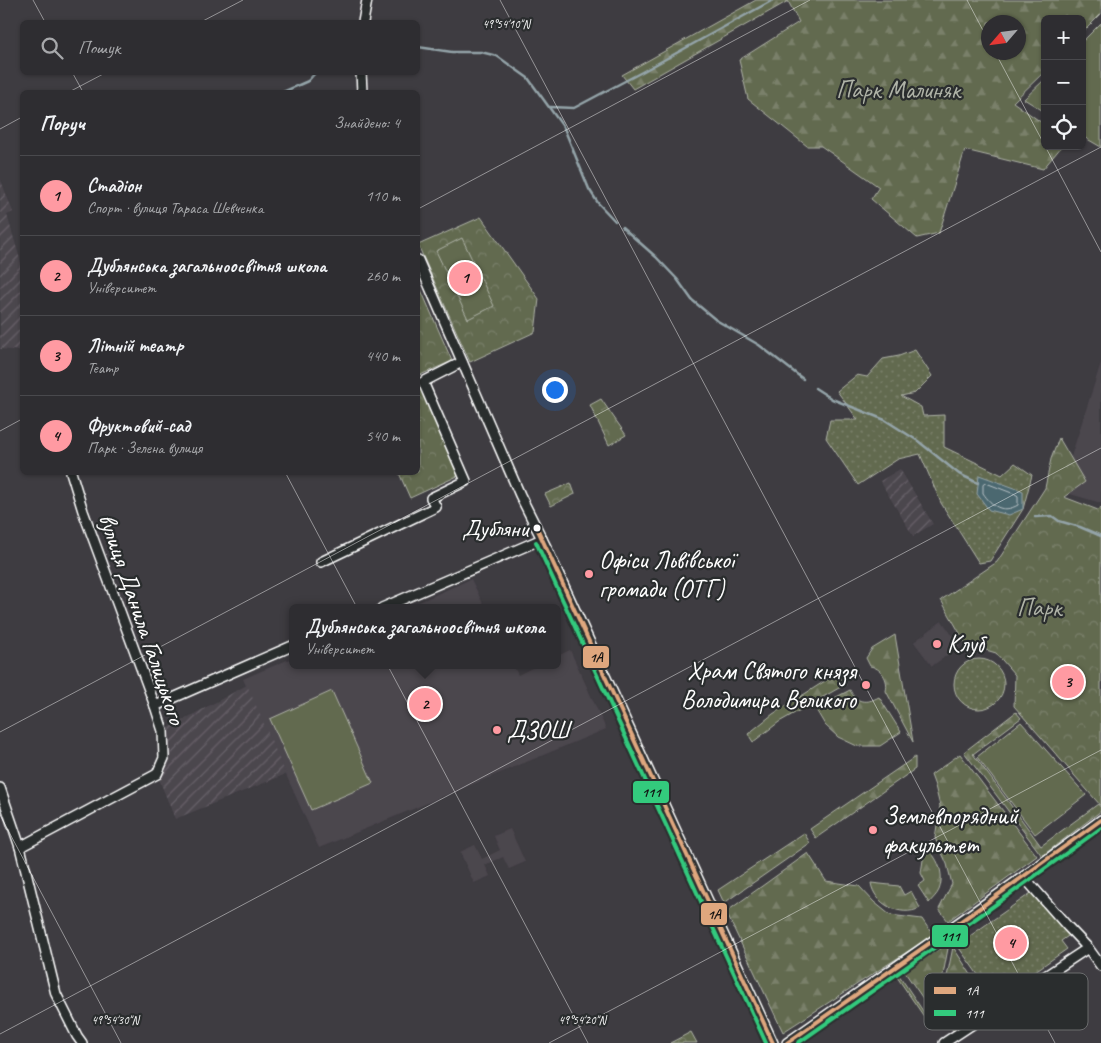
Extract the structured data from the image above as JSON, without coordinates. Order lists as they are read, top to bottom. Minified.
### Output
{"streets":{"street":["вулиця Данила Галицького"]},"parks":["Парк Малиняк","Парк"],"places":["Дубляни","Офіси Львівської громади (ОТГ)","Клуб","Храм Святого князя Володимира Великого","ДЗОШ","Землевпорядний факультет"],"lines":["transit line 1А","transit line 111"],"legend":["1А","111"],"north":"bottom left","page":{"map_buttons":["+","−"],"search":"Пошук","heading":["Поруч","Знайдено: 4"],"list":[{"mark":"1","name":"Стадіон","note":"Спорт · вулиця Тараса Шевченка","value":"110 m"},{"mark":"2","name":"Дублянська загальноосвітня школа","note":"Університет","value":"260 m"},{"mark":"3","name":"Літній театр","note":"Театр","value":"440 m"},{"mark":"4","name":"Фруктовий-сад","note":"Парк · Зелена вулиця","value":"540 m"}],"pins":["1","3","2","4"],"popup":["Дублянська загальноосвітня школа","Університет"]},"coordinates":["49°54'10\"N","49°54'30\"N","49°54'20\"N"]}
